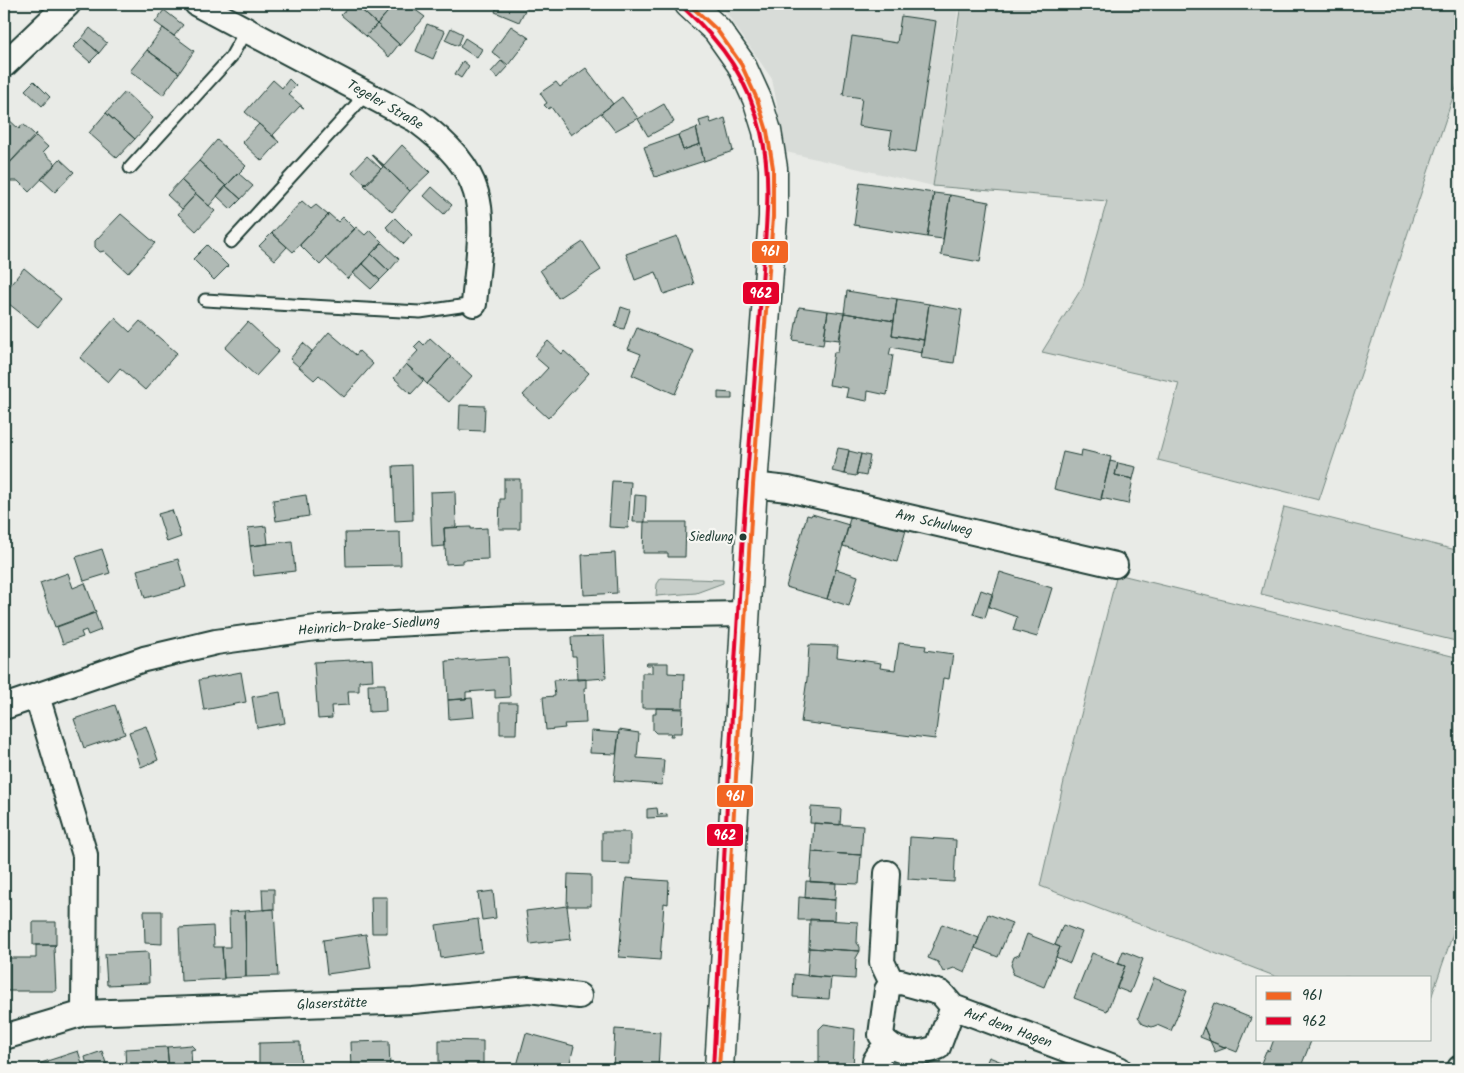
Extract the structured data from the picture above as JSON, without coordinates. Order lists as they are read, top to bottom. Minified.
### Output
{"streets":{"street":["Tegeler Straße","Am Schulweg","Heinrich-Drake-Siedlung","Glaserstätte","Auf dem Hagen"]},"places":["Siedlung"],"lines":["transit line 961","transit line 962"],"legend":["961","962"]}
